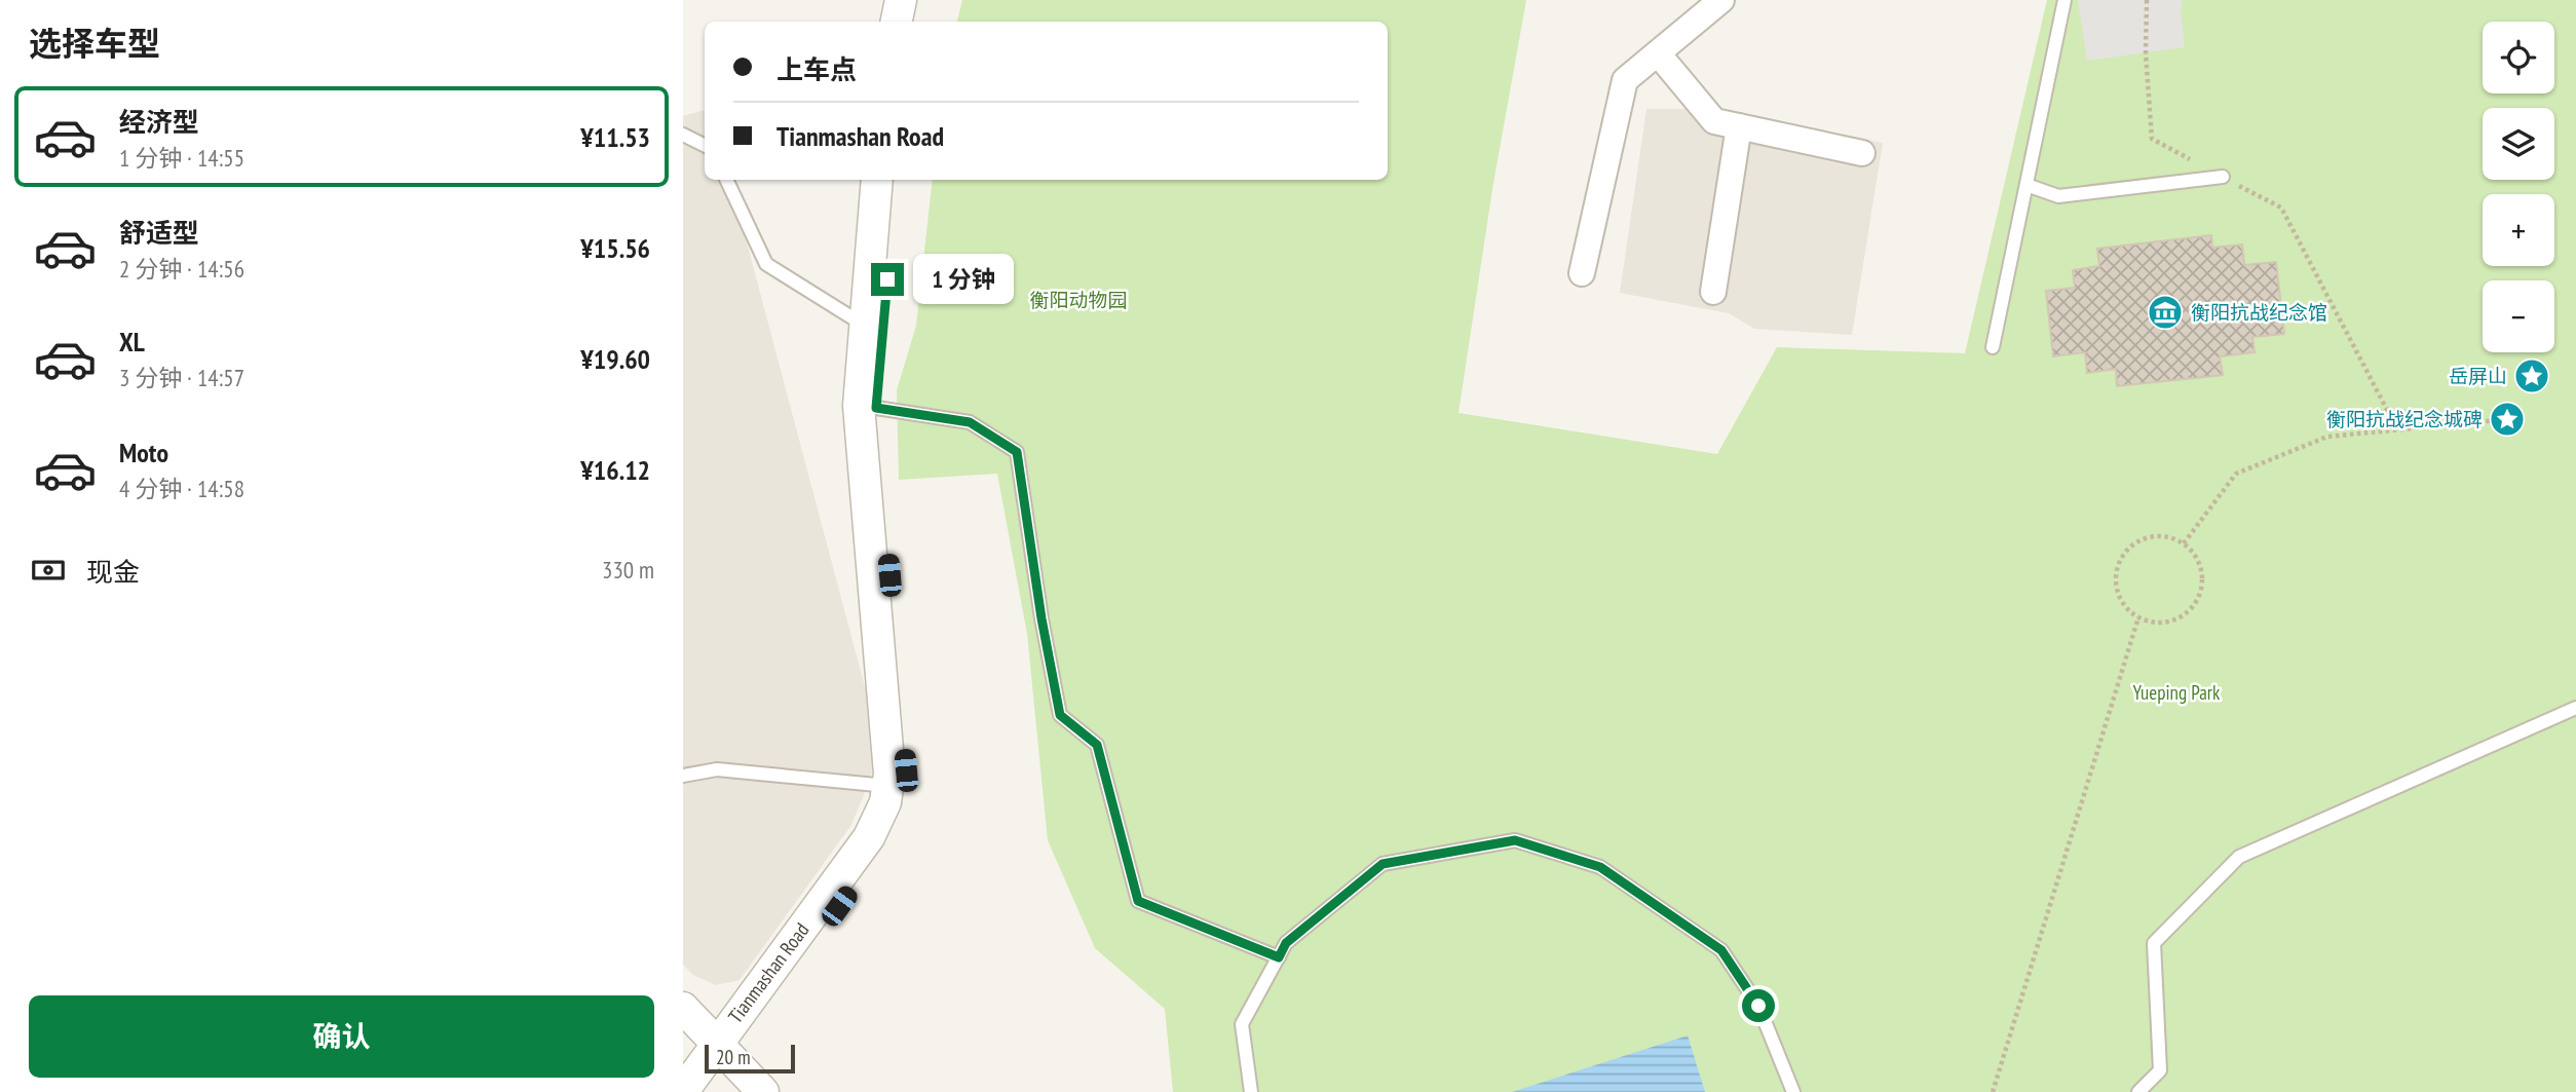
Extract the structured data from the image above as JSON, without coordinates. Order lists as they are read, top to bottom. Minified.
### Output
{"streets":{"street":["Tianmashan Road"]},"parks":["衡阳动物园","Yueping Park"],"places":{"museum":["衡阳抗战纪念馆"],"place":["岳屏山","衡阳抗战纪念城碑"]},"scale_bar":"20 m","page":{"heading":"选择车型","map_buttons":["+","−"],"banner":["上车点","Tianmashan Road"],"list":[{"name":"经济型","note":"1 分钟 · 14:55","value":"¥11.53"},{"name":"舒适型","note":"2 分钟 · 14:56","value":"¥15.56"},{"name":"XL","note":"3 分钟 · 14:57","value":"¥19.60"},{"name":"Moto","note":"4 分钟 · 14:58","value":"¥16.12"}],"bubble":"1 分钟","pay":["现金","330 m"],"buttons":"确认","scale":"20 m"}}
